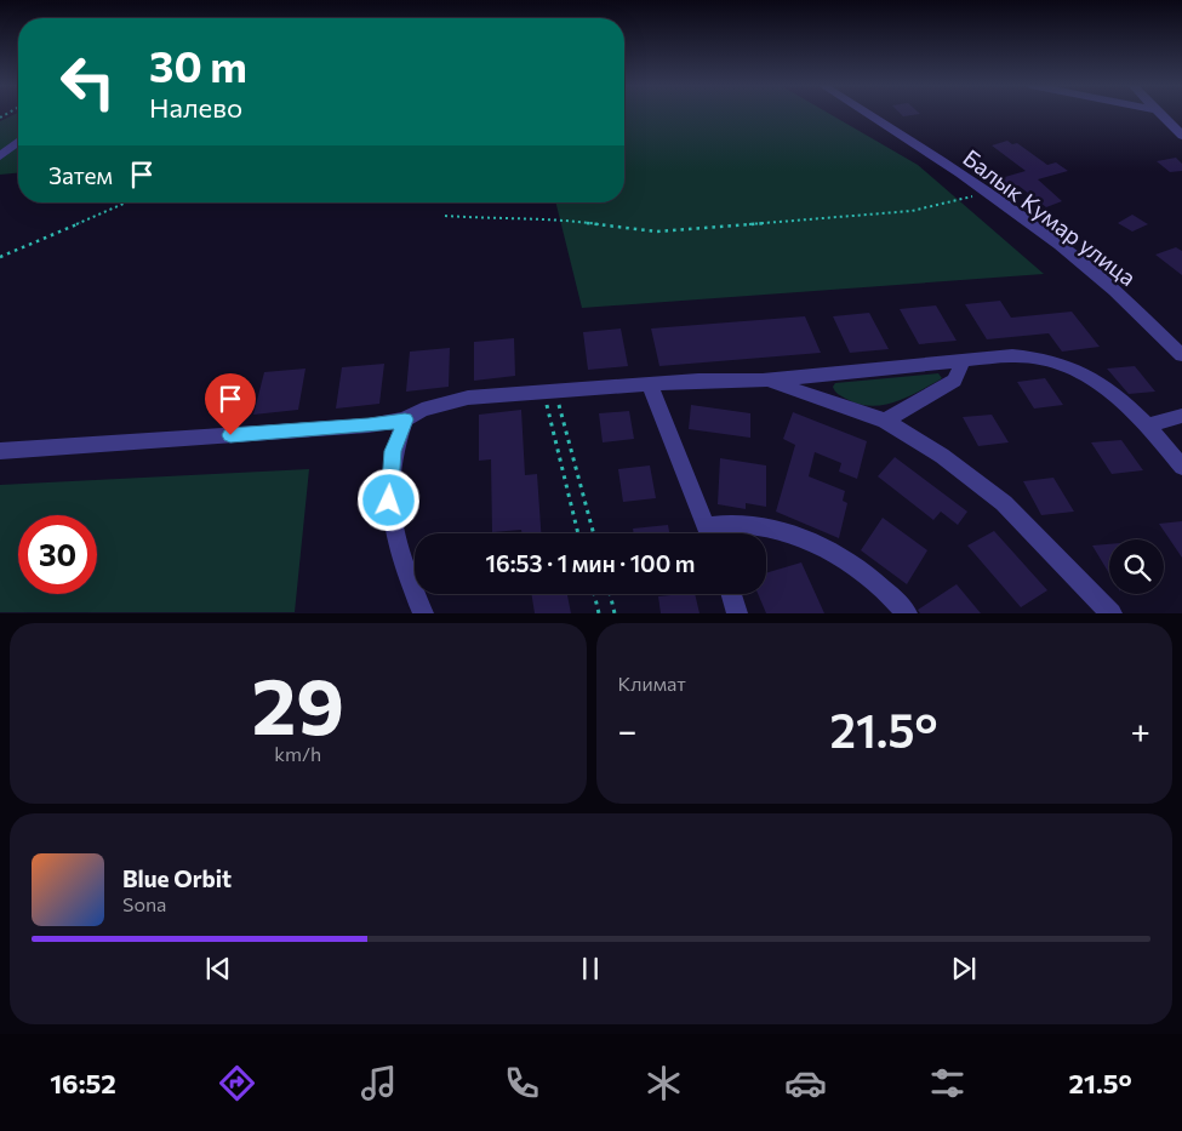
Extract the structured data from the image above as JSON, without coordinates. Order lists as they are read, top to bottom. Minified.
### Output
{"streets":{"street":["Балык Кумар улица"]},"page":{"turn":["30 m","Налево"],"then":"Затем","limit":"30","trip":"16:53 · 1 мин · 100 m","tile":[["29","km/h"],"Климат"],"heat":["−","21.5°","+"],"song":["Blue Orbit","Sona"],"tabs":["16:52","21.5°"]}}
